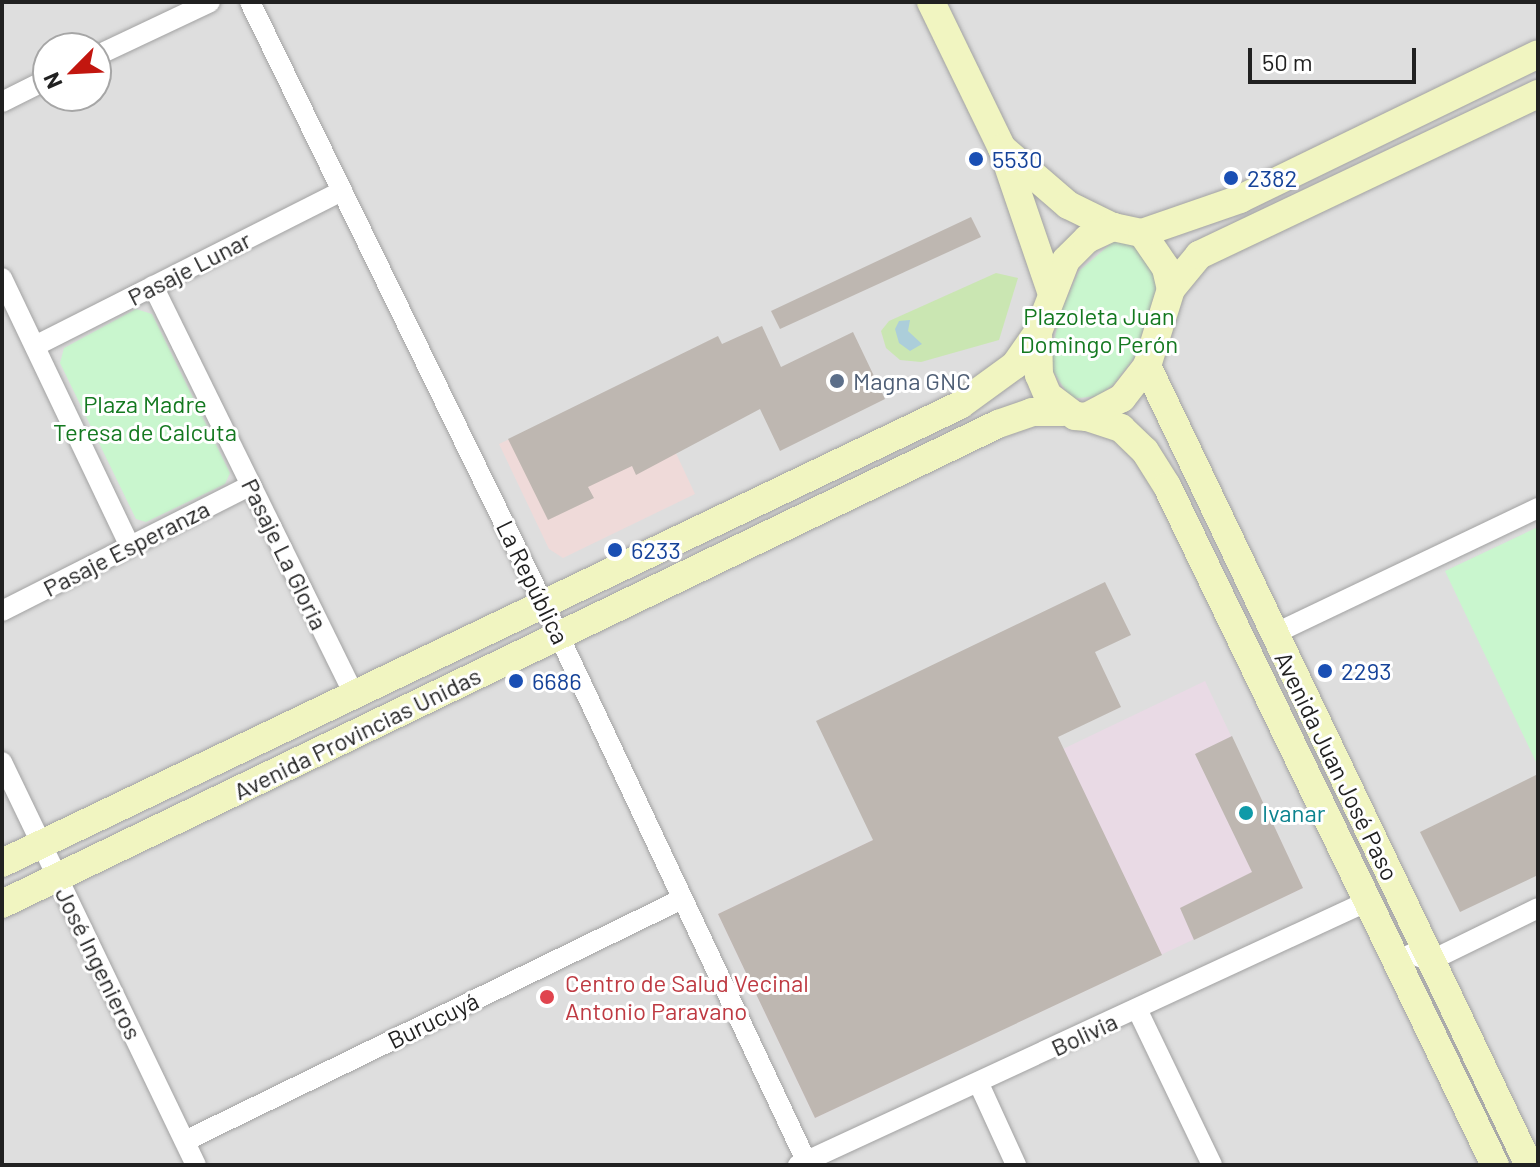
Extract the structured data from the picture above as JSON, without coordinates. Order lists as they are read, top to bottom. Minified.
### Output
{"streets":{"main road":["Avenida Provincias Unidas","Avenida Juan José Paso"],"street":["Pasaje Lunar","Pasaje Esperanza","Pasaje La Gloria","La República","José Ingenieros","Burucuyá","Bolivia"]},"crossings":[["Pasaje Lunar","Pasaje La Gloria"],["Pasaje Lunar","La República"],["Pasaje Esperanza","Pasaje La Gloria"],["Pasaje La Gloria","Avenida Provincias Unidas"],["La República","Avenida Provincias Unidas"],["La República","Burucuyá"],["La República","Bolivia"],["Avenida Provincias Unidas","Avenida Juan José Paso"],["Avenida Provincias Unidas","José Ingenieros"],["Avenida Juan José Paso","Bolivia"],["José Ingenieros","Burucuyá"]],"parks":["Plazoleta Juan Domingo Perón","Plaza Madre Teresa de Calcuta"],"places":["5530","2382","Magna GNC","6233","2293","6686","Ivanar","Centro de Salud Vecinal Antonio Paravano"],"scale_bar":"50 m","north":"bottom left"}
